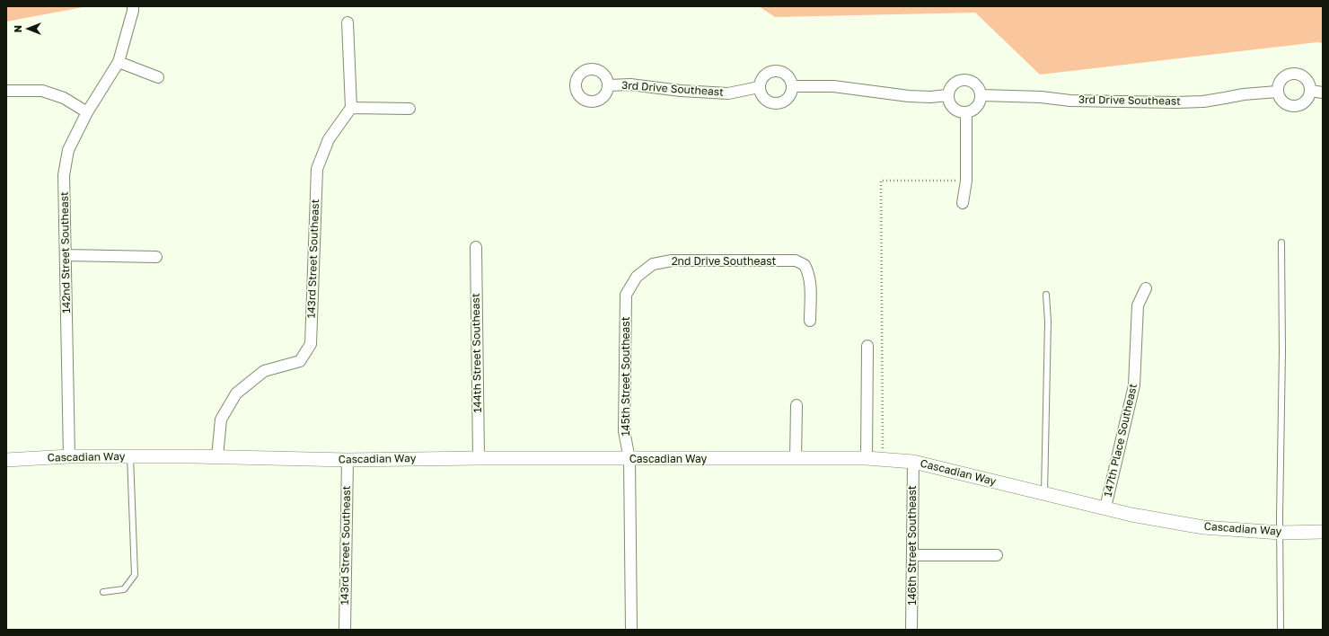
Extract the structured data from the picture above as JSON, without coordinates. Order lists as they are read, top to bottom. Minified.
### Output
{"streets":{"street":["3rd Drive Southeast","142nd Street Southeast","143rd Street Southeast","2nd Drive Southeast","144th Street Southeast","145th Street Southeast","147th Place Southeast","Cascadian Way","146th Street Southeast"]},"crossings":[["142nd Street Southeast","Cascadian Way"],["143rd Street Southeast","Cascadian Way"],["2nd Drive Southeast","145th Street Southeast"],["144th Street Southeast","Cascadian Way"],["145th Street Southeast","Cascadian Way"],["147th Place Southeast","Cascadian Way"],["Cascadian Way","146th Street Southeast"]],"north":"left"}
